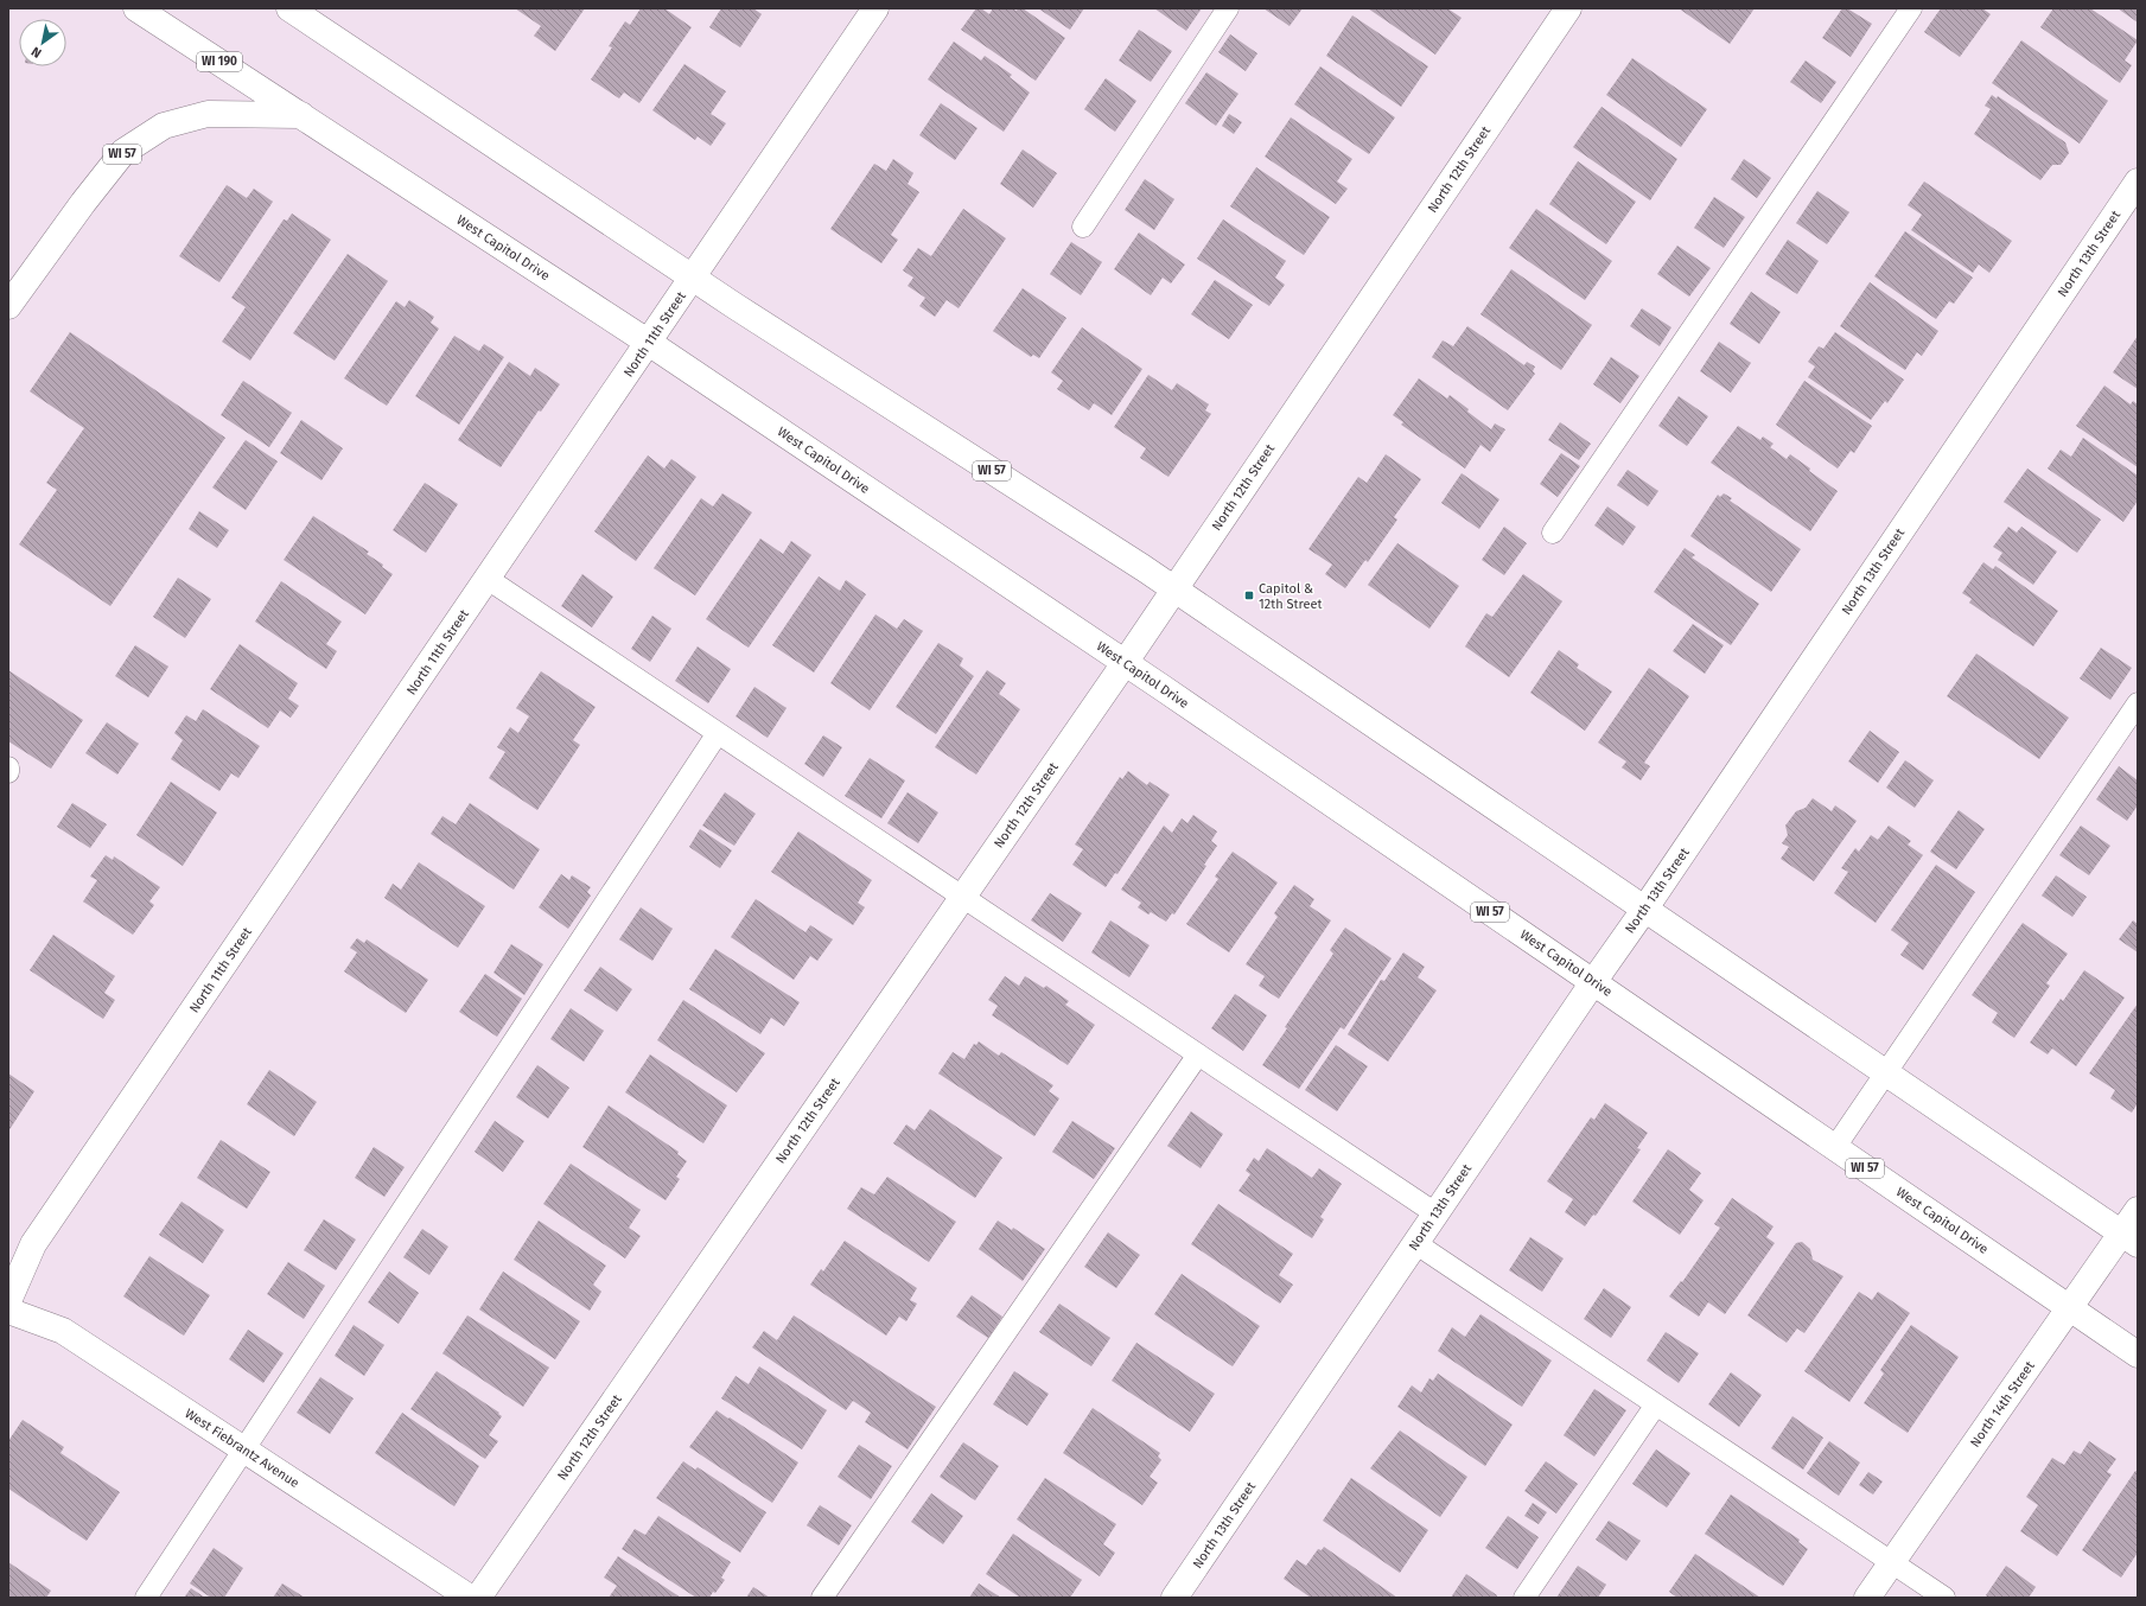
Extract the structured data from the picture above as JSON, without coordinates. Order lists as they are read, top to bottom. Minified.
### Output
{"streets":{"street":["WI 190","WI 57","North 12th Street","West Capitol Drive","North 13th Street","North 11th Street","North 14th Street","West Fiebrantz Avenue"]},"crossings":[["WI 57","North 12th Street"],["WI 57","West Capitol Drive"],["WI 57","North 13th Street"],["WI 57","North 11th Street"],["WI 57","North 14th Street"],["North 12th Street","West Capitol Drive"],["West Capitol Drive","North 13th Street"],["West Capitol Drive","North 11th Street"],["West Capitol Drive","North 14th Street"]],"places":{"transit":["Capitol & 12th Street"]},"north":"bottom left"}
